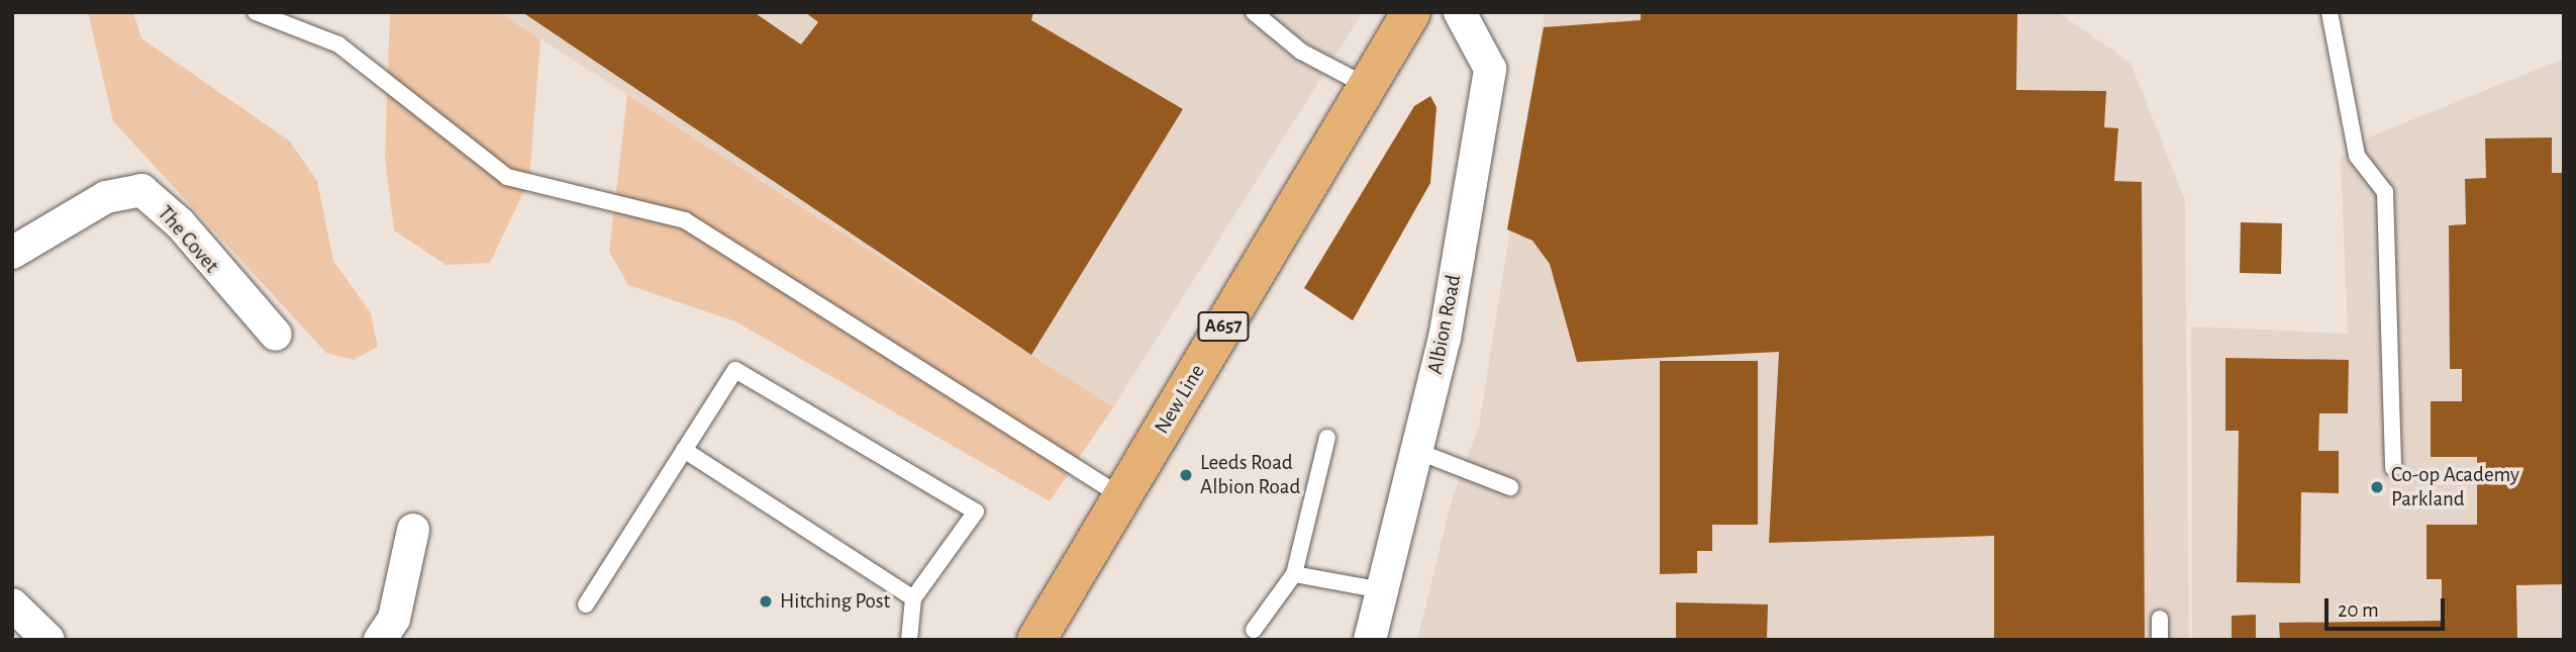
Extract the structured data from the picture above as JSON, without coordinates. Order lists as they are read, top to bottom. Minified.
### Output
{"streets":{"main road":["A657","New Line"],"street":["The Covet","Albion Road"]},"places":["Leeds Road Albion Road","Co-op Academy Parkland","Hitching Post"],"scale_bar":"20 m"}
